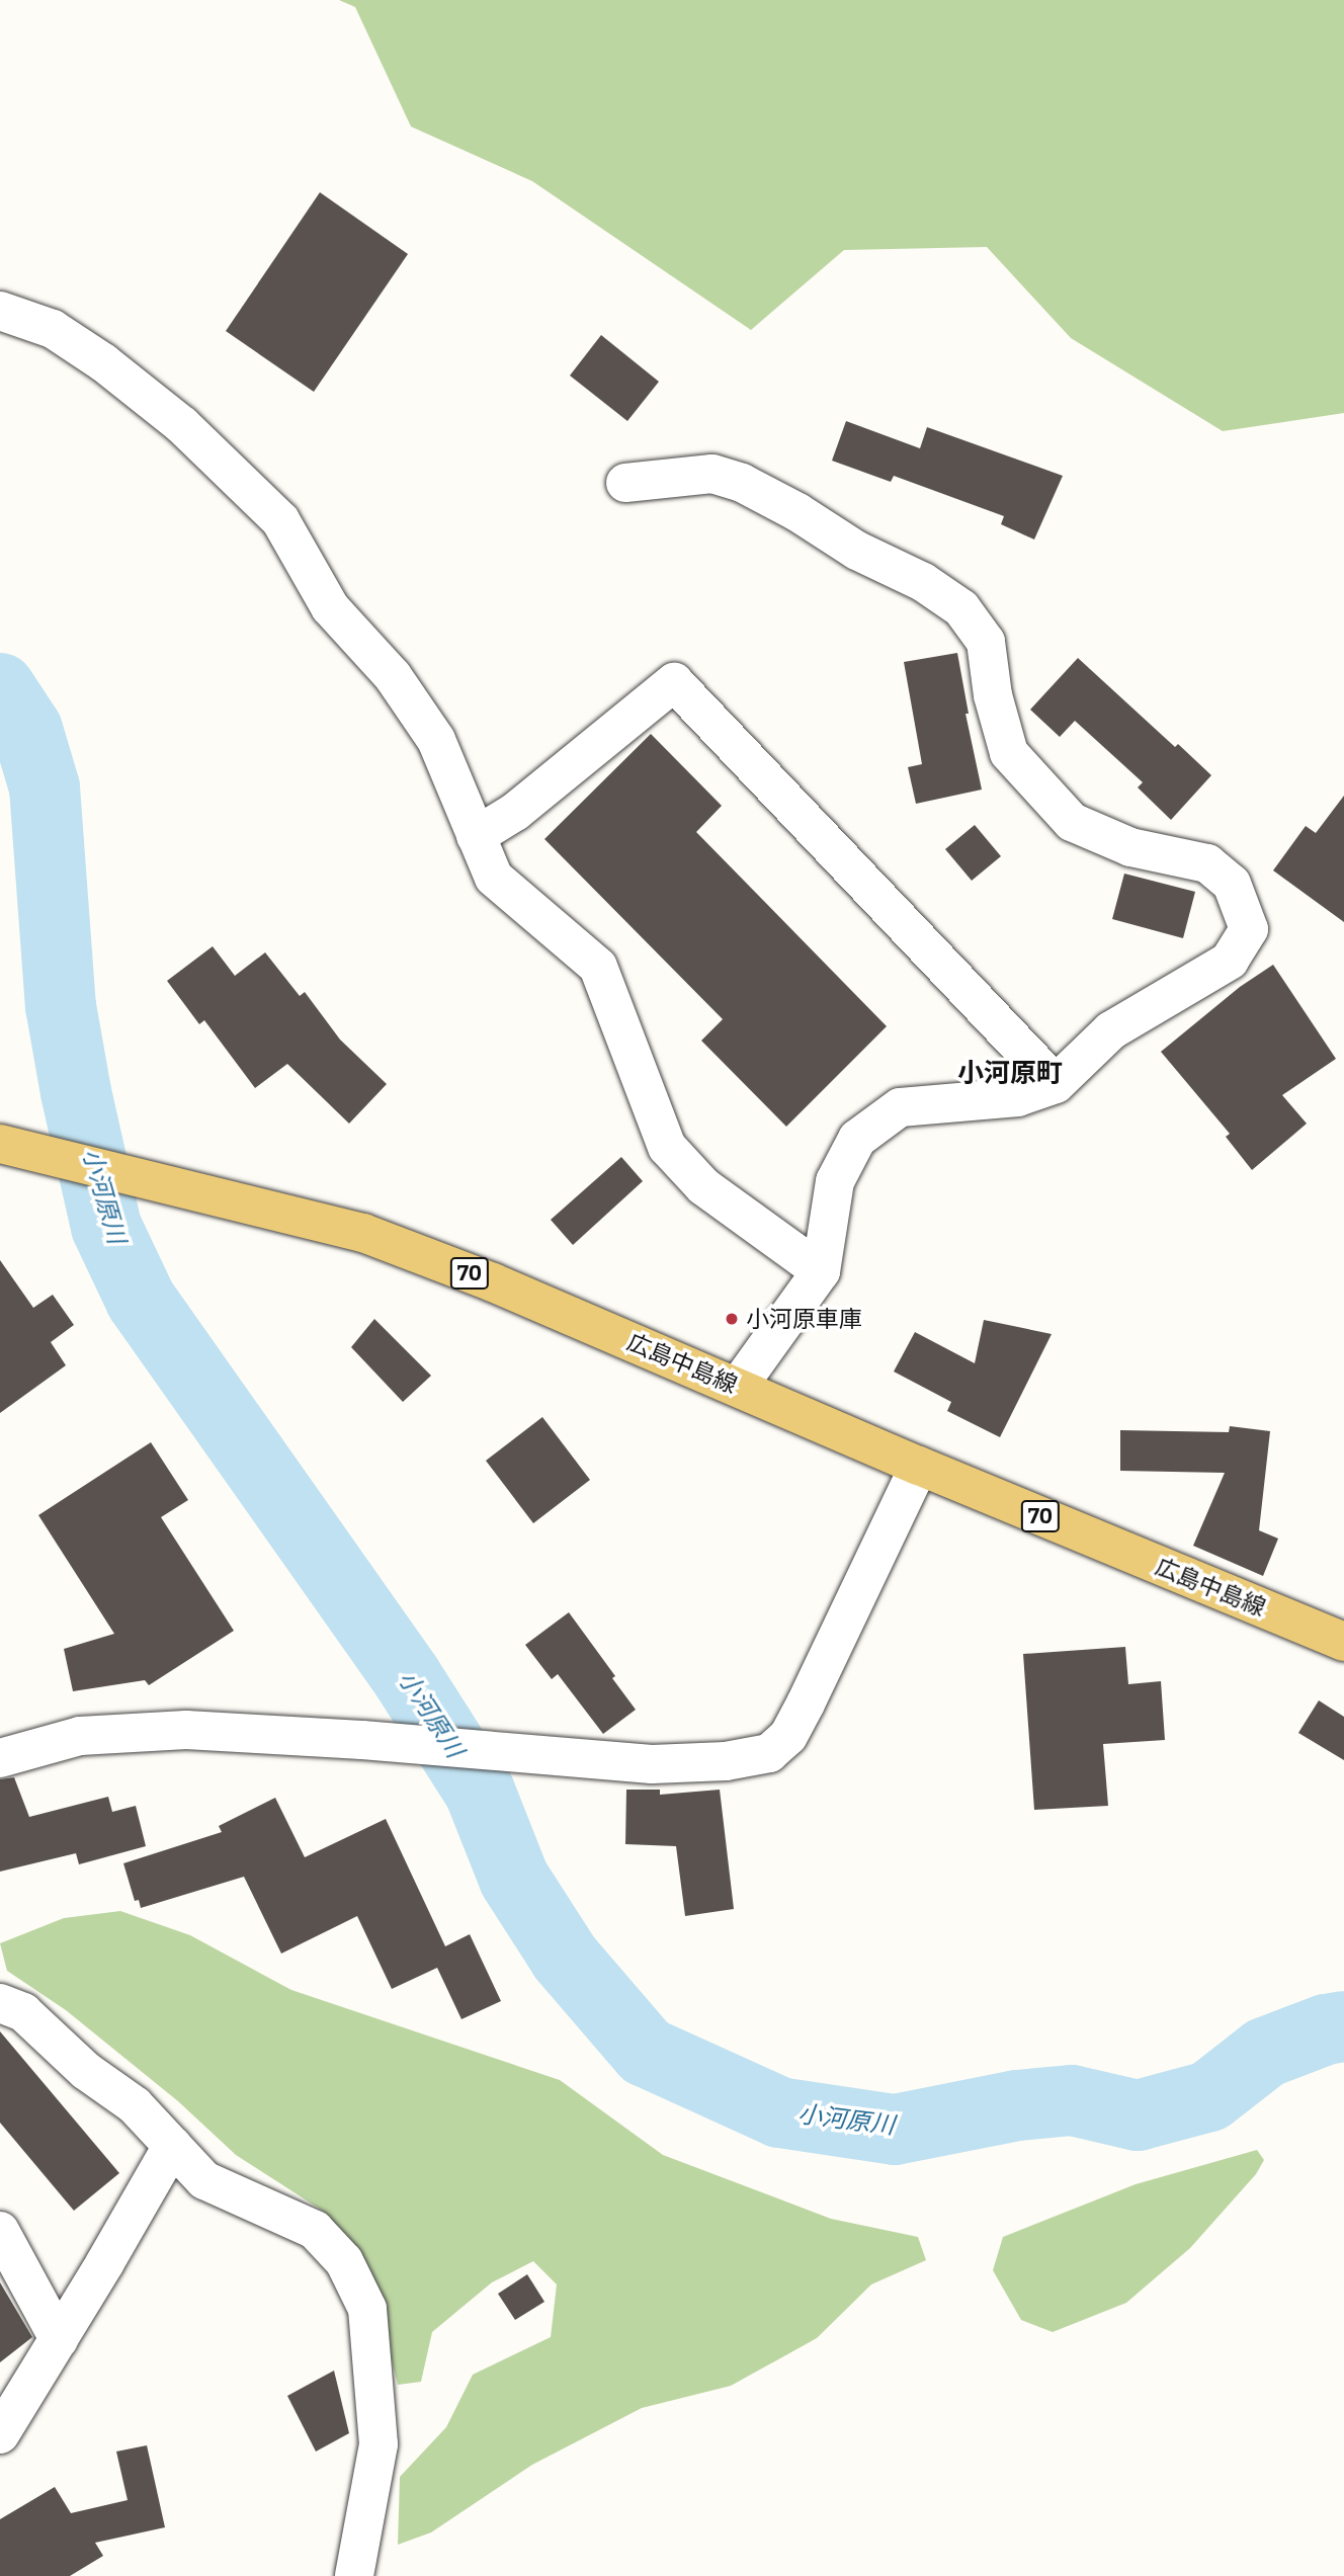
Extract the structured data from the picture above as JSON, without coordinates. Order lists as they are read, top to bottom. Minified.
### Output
{"streets":{"main road":["70","広島中島線"]},"districts":["小河原町"],"water":["小河原川"],"places":["小河原車庫"]}
